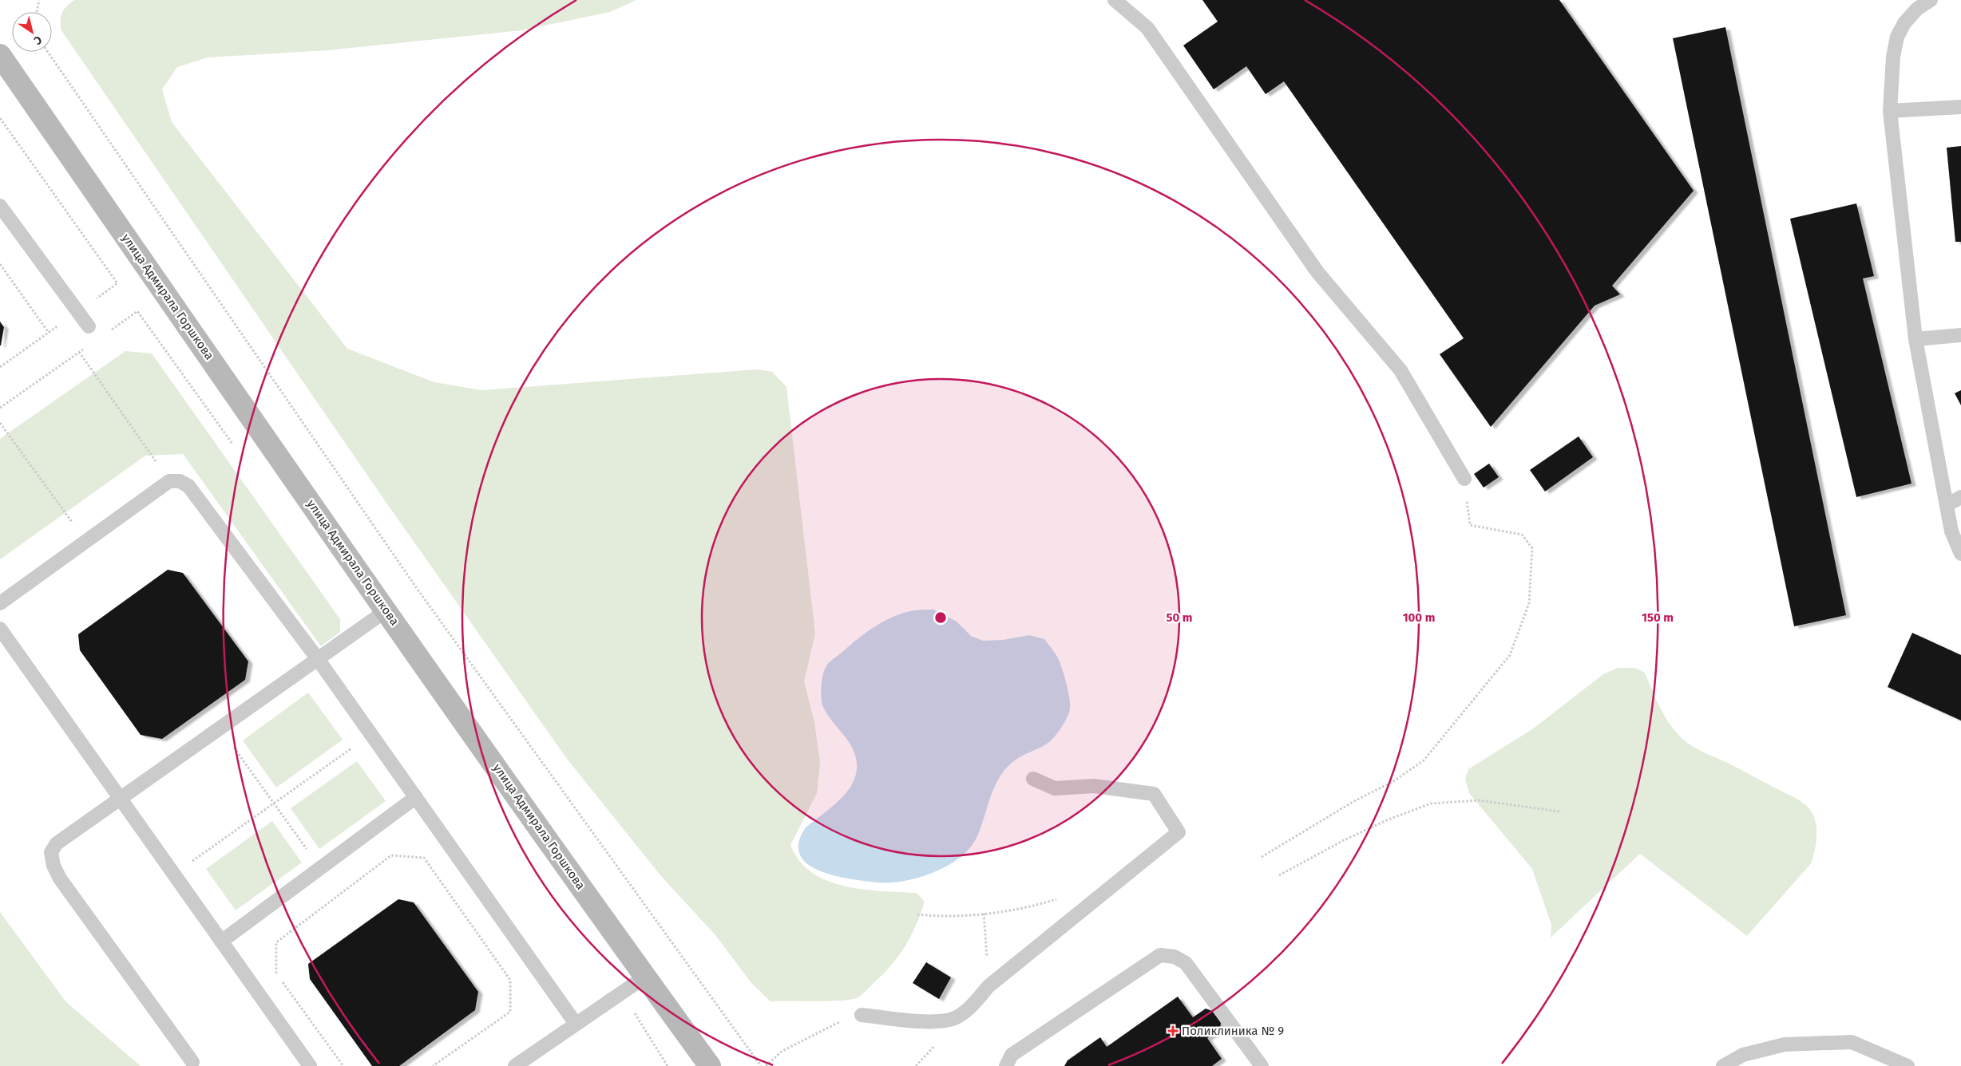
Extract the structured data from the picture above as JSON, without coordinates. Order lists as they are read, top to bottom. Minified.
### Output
{"streets":{"main road":["улица Адмирала Горшкова"]},"places":{"health":["Поликлиника № 9"]},"north":"bottom right","rings":["50 m","100 m","150 m"]}
